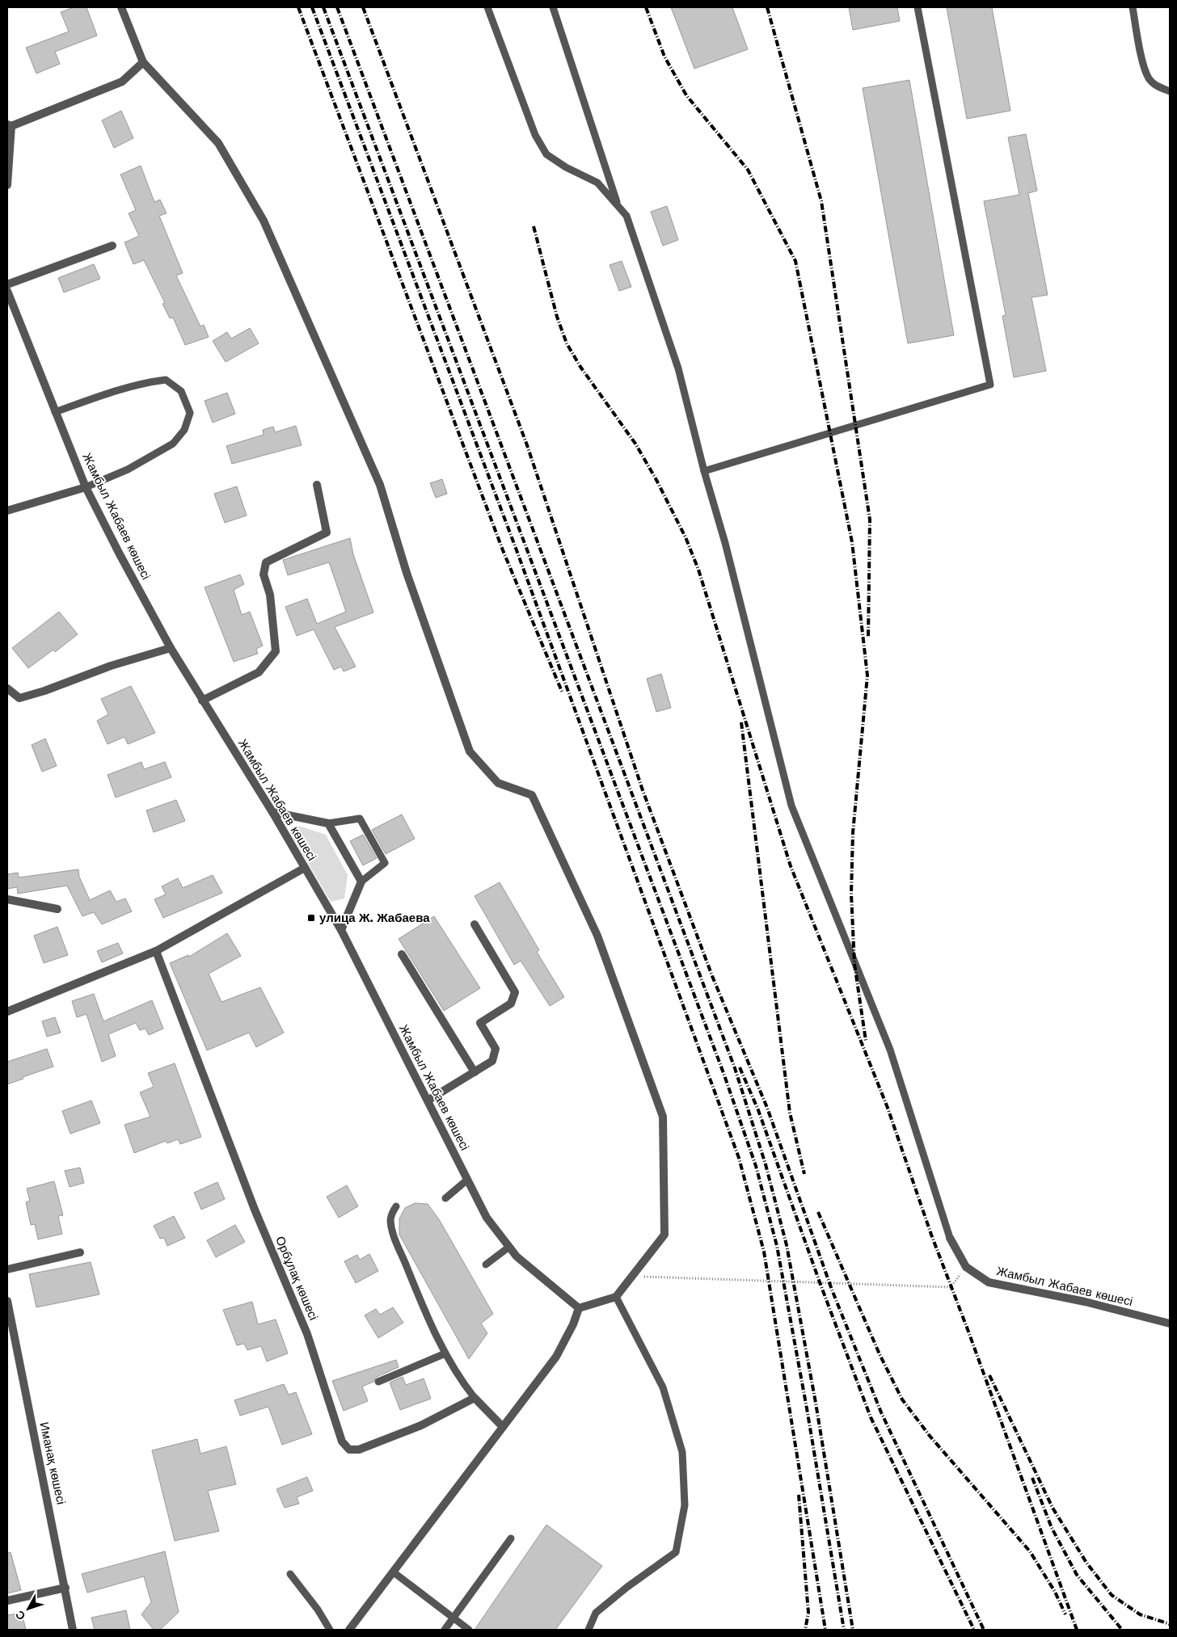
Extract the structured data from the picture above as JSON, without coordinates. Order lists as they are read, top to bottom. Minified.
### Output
{"streets":{"street":["Жамбыл Жабаев көшесі","Орбұлақ көшесі","Иманақ көшесі"]},"places":{"transit":["улица Ж. Жабаева"]},"north":"bottom left"}
